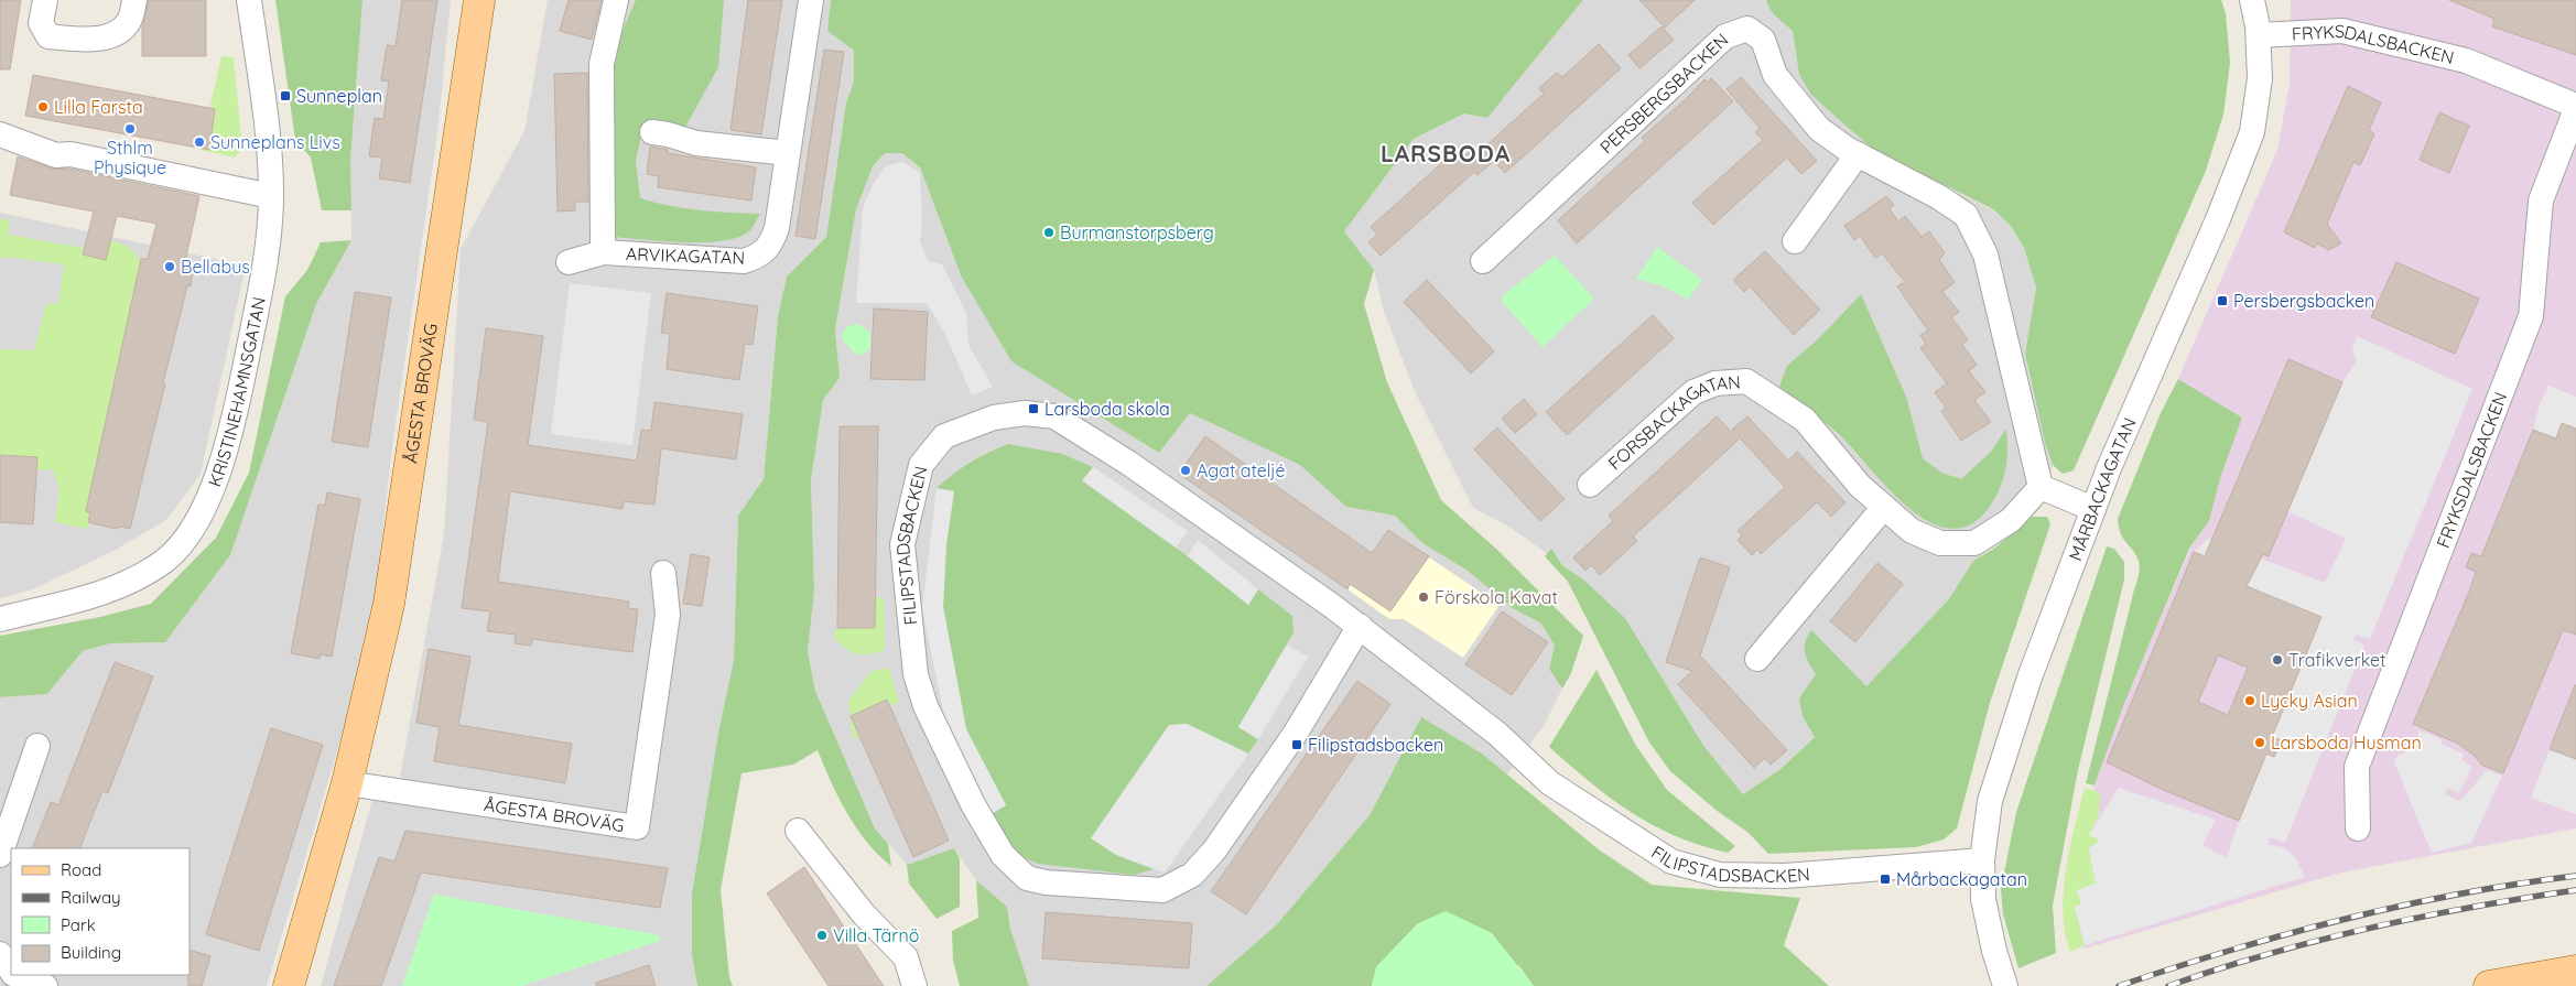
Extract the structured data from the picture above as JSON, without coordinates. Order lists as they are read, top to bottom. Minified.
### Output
{"streets":{"main road":["ÅGESTA BROVÄG"],"street":["FRYKSDALSBACKEN","PERSBERGSBACKEN","ARVIKAGATAN","KRISTINEHAMNSGATAN","FORSBACKAGATAN","MÅRBACKAGATAN","FILIPSTADSBACKEN"]},"crossings":[["FRYKSDALSBACKEN","MÅRBACKAGATAN"],["PERSBERGSBACKEN","FORSBACKAGATAN"],["MÅRBACKAGATAN","FILIPSTADSBACKEN"]],"districts":["LARSBODA"],"places":{"transit":["Sunneplan","Persbergsbacken","Larsboda skola","Filipstadsbacken","Mårbackagatan"],"other":["Lilla Farsta","Sthlm Physique","Sunneplans Livs","Burmanstorpsberg","Bellabus","Agat ateljé","Förskola Kavat","Trafikverket","Lycky Asian","Larsboda Husman","Villa Tärnö"]},"legend":["Road","Railway","Park","Building"]}
